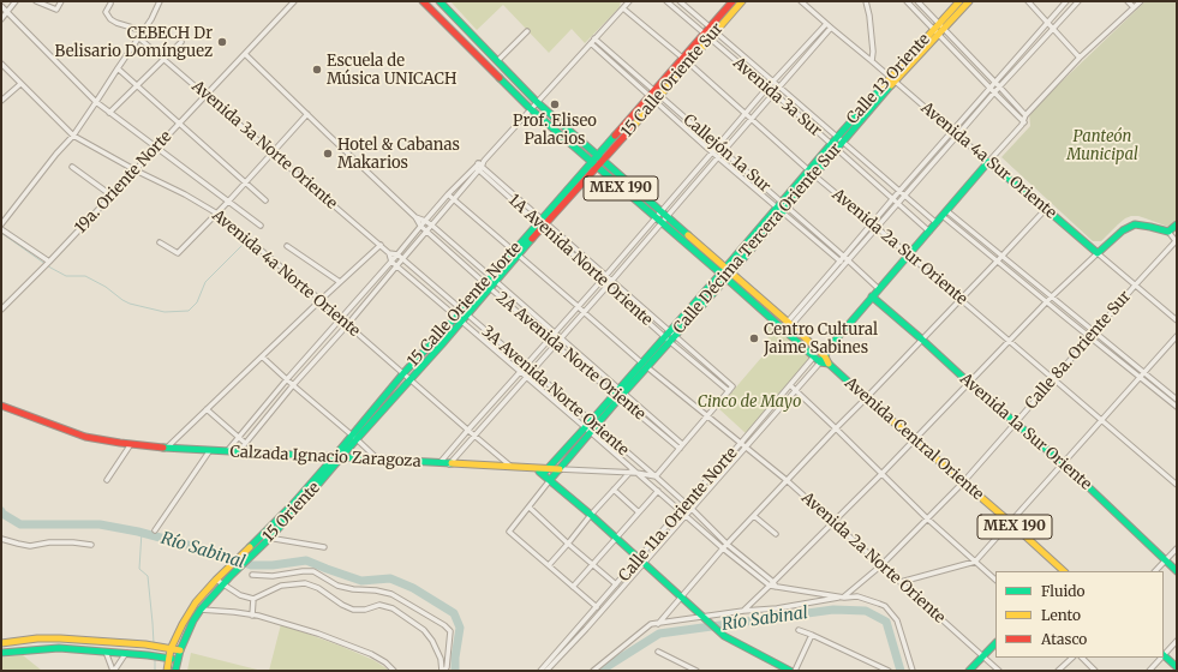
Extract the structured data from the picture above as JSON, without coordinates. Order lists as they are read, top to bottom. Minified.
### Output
{"streets":{"main road":["Calle 13 Oriente","15 Calle Oriente Sur","Avenida 4a Sur Oriente","MEX 190","Calle Décima Tercera Oriente Sur","15 Calle Oriente Norte","Avenida 1a Sur Oriente","Avenida Central Oriente","Calzada Ignacio Zaragoza","15 Oriente"],"street":["Avenida 3a Sur","Avenida 3a Norte Oriente","Callejón 1a Sur","19a. Oriente Norte","Avenida 2a Sur Oriente","1A Avenida Norte Oriente","Avenida 4a Norte Oriente","Calle 8a. Oriente Sur","2A Avenida Norte Oriente","3A Avenida Norte Oriente","Calle 11a. Oriente Norte","Avenida 2a Norte Oriente"]},"crossings":[["Calle 13 Oriente","Avenida 3a Sur"],["Calle 13 Oriente","Callejón 1a Sur"],["Calle 13 Oriente","Avenida 4a Sur Oriente"],["Calle 13 Oriente","Calle Décima Tercera Oriente Sur"],["Calle 13 Oriente","Avenida 2a Sur Oriente"],["15 Calle Oriente Sur","Avenida 3a Sur"],["15 Calle Oriente Sur","Callejón 1a Sur"],["15 Calle Oriente Sur","MEX 190"],["15 Calle Oriente Sur","Avenida 2a Sur Oriente"],["15 Calle Oriente Sur","15 Calle Oriente Norte"],["Avenida 3a Sur","Calle Décima Tercera Oriente Sur"],["Avenida 3a Norte Oriente","19a. Oriente Norte"],["Avenida 3a Norte Oriente","3A Avenida Norte Oriente"],["Callejón 1a Sur","Calle Décima Tercera Oriente Sur"],["Avenida 4a Sur Oriente","Calle Décima Tercera Oriente Sur"],["Avenida 4a Sur Oriente","Calle 8a. Oriente Sur"],["19a. Oriente Norte","Avenida 4a Norte Oriente"],["MEX 190","Calle Décima Tercera Oriente Sur"],["MEX 190","15 Calle Oriente Norte"],["MEX 190","Avenida Central Oriente"],["MEX 190","Calle 11a. Oriente Norte"],["Calle Décima Tercera Oriente Sur","Avenida 2a Sur Oriente"],["Calle Décima Tercera Oriente Sur","1A Avenida Norte Oriente"],["Calle Décima Tercera Oriente Sur","2A Avenida Norte Oriente"],["Calle Décima Tercera Oriente Sur","3A Avenida Norte Oriente"],["Calle Décima Tercera Oriente Sur","Calzada Ignacio Zaragoza"],["Calle Décima Tercera Oriente Sur","Avenida 2a Norte Oriente"],["Avenida 2a Sur Oriente","Calle 8a. Oriente Sur"],["1A Avenida Norte Oriente","15 Calle Oriente Norte"],["Avenida 4a Norte Oriente","15 Calle Oriente Norte"],["Avenida 4a Norte Oriente","Calzada Ignacio Zaragoza"],["15 Calle Oriente Norte","2A Avenida Norte Oriente"],["15 Calle Oriente Norte","3A Avenida Norte Oriente"],["15 Calle Oriente Norte","Calzada Ignacio Zaragoza"],["15 Calle Oriente Norte","15 Oriente"],["15 Calle Oriente Norte","Avenida 2a Norte Oriente"],["Calle 8a. Oriente Sur","Avenida 1a Sur Oriente"],["Calle 8a. Oriente Sur","Avenida Central Oriente"],["Calle 8a. Oriente Sur","Avenida 2a Norte Oriente"],["3A Avenida Norte Oriente","Calzada Ignacio Zaragoza"],["3A Avenida Norte Oriente","Calle 11a. Oriente Norte"],["Calzada Ignacio Zaragoza","15 Oriente"],["Calle 11a. Oriente Norte","Avenida 2a Norte Oriente"]],"water":["Río Sabinal"],"parks":["Panteón Municipal","Cinco de Mayo"],"places":["CEBECH Dr Belisario Domínguez","Escuela de Música UNICACH","Prof. Eliseo Palacios","Hotel & Cabanas Makarios","Centro Cultural Jaime Sabines"],"legend":["Fluido","Lento","Atasco"]}
